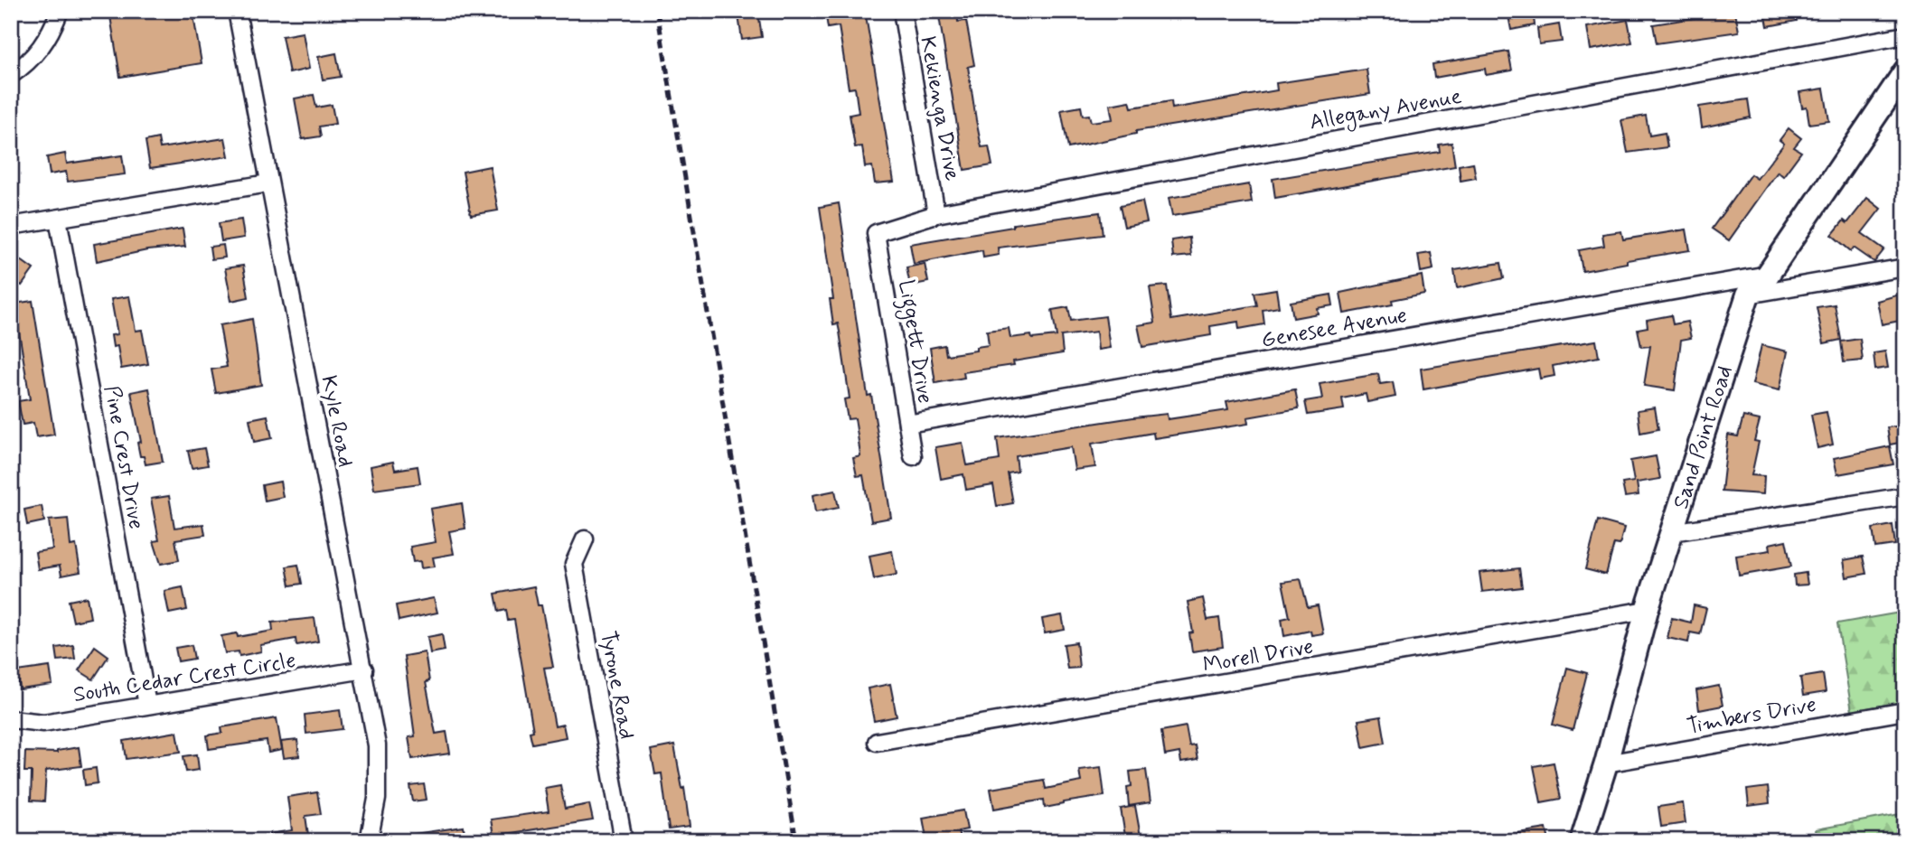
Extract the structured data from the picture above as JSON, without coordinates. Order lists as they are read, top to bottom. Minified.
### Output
{"streets":{"street":["Kekienga Drive","Allegany Avenue","Genesee Avenue","Liggett Drive","Kyle Road","Sand Point Road","Pine Crest Drive","Morell Drive","South Cedar Crest Circle","Tyrone Road","Timbers Drive"]},"crossings":[["Kekienga Drive","Allegany Avenue"],["Allegany Avenue","Liggett Drive"],["Genesee Avenue","Liggett Drive"],["Genesee Avenue","Sand Point Road"],["Kyle Road","South Cedar Crest Circle"],["Sand Point Road","Morell Drive"],["Sand Point Road","Timbers Drive"],["Pine Crest Drive","South Cedar Crest Circle"]]}
